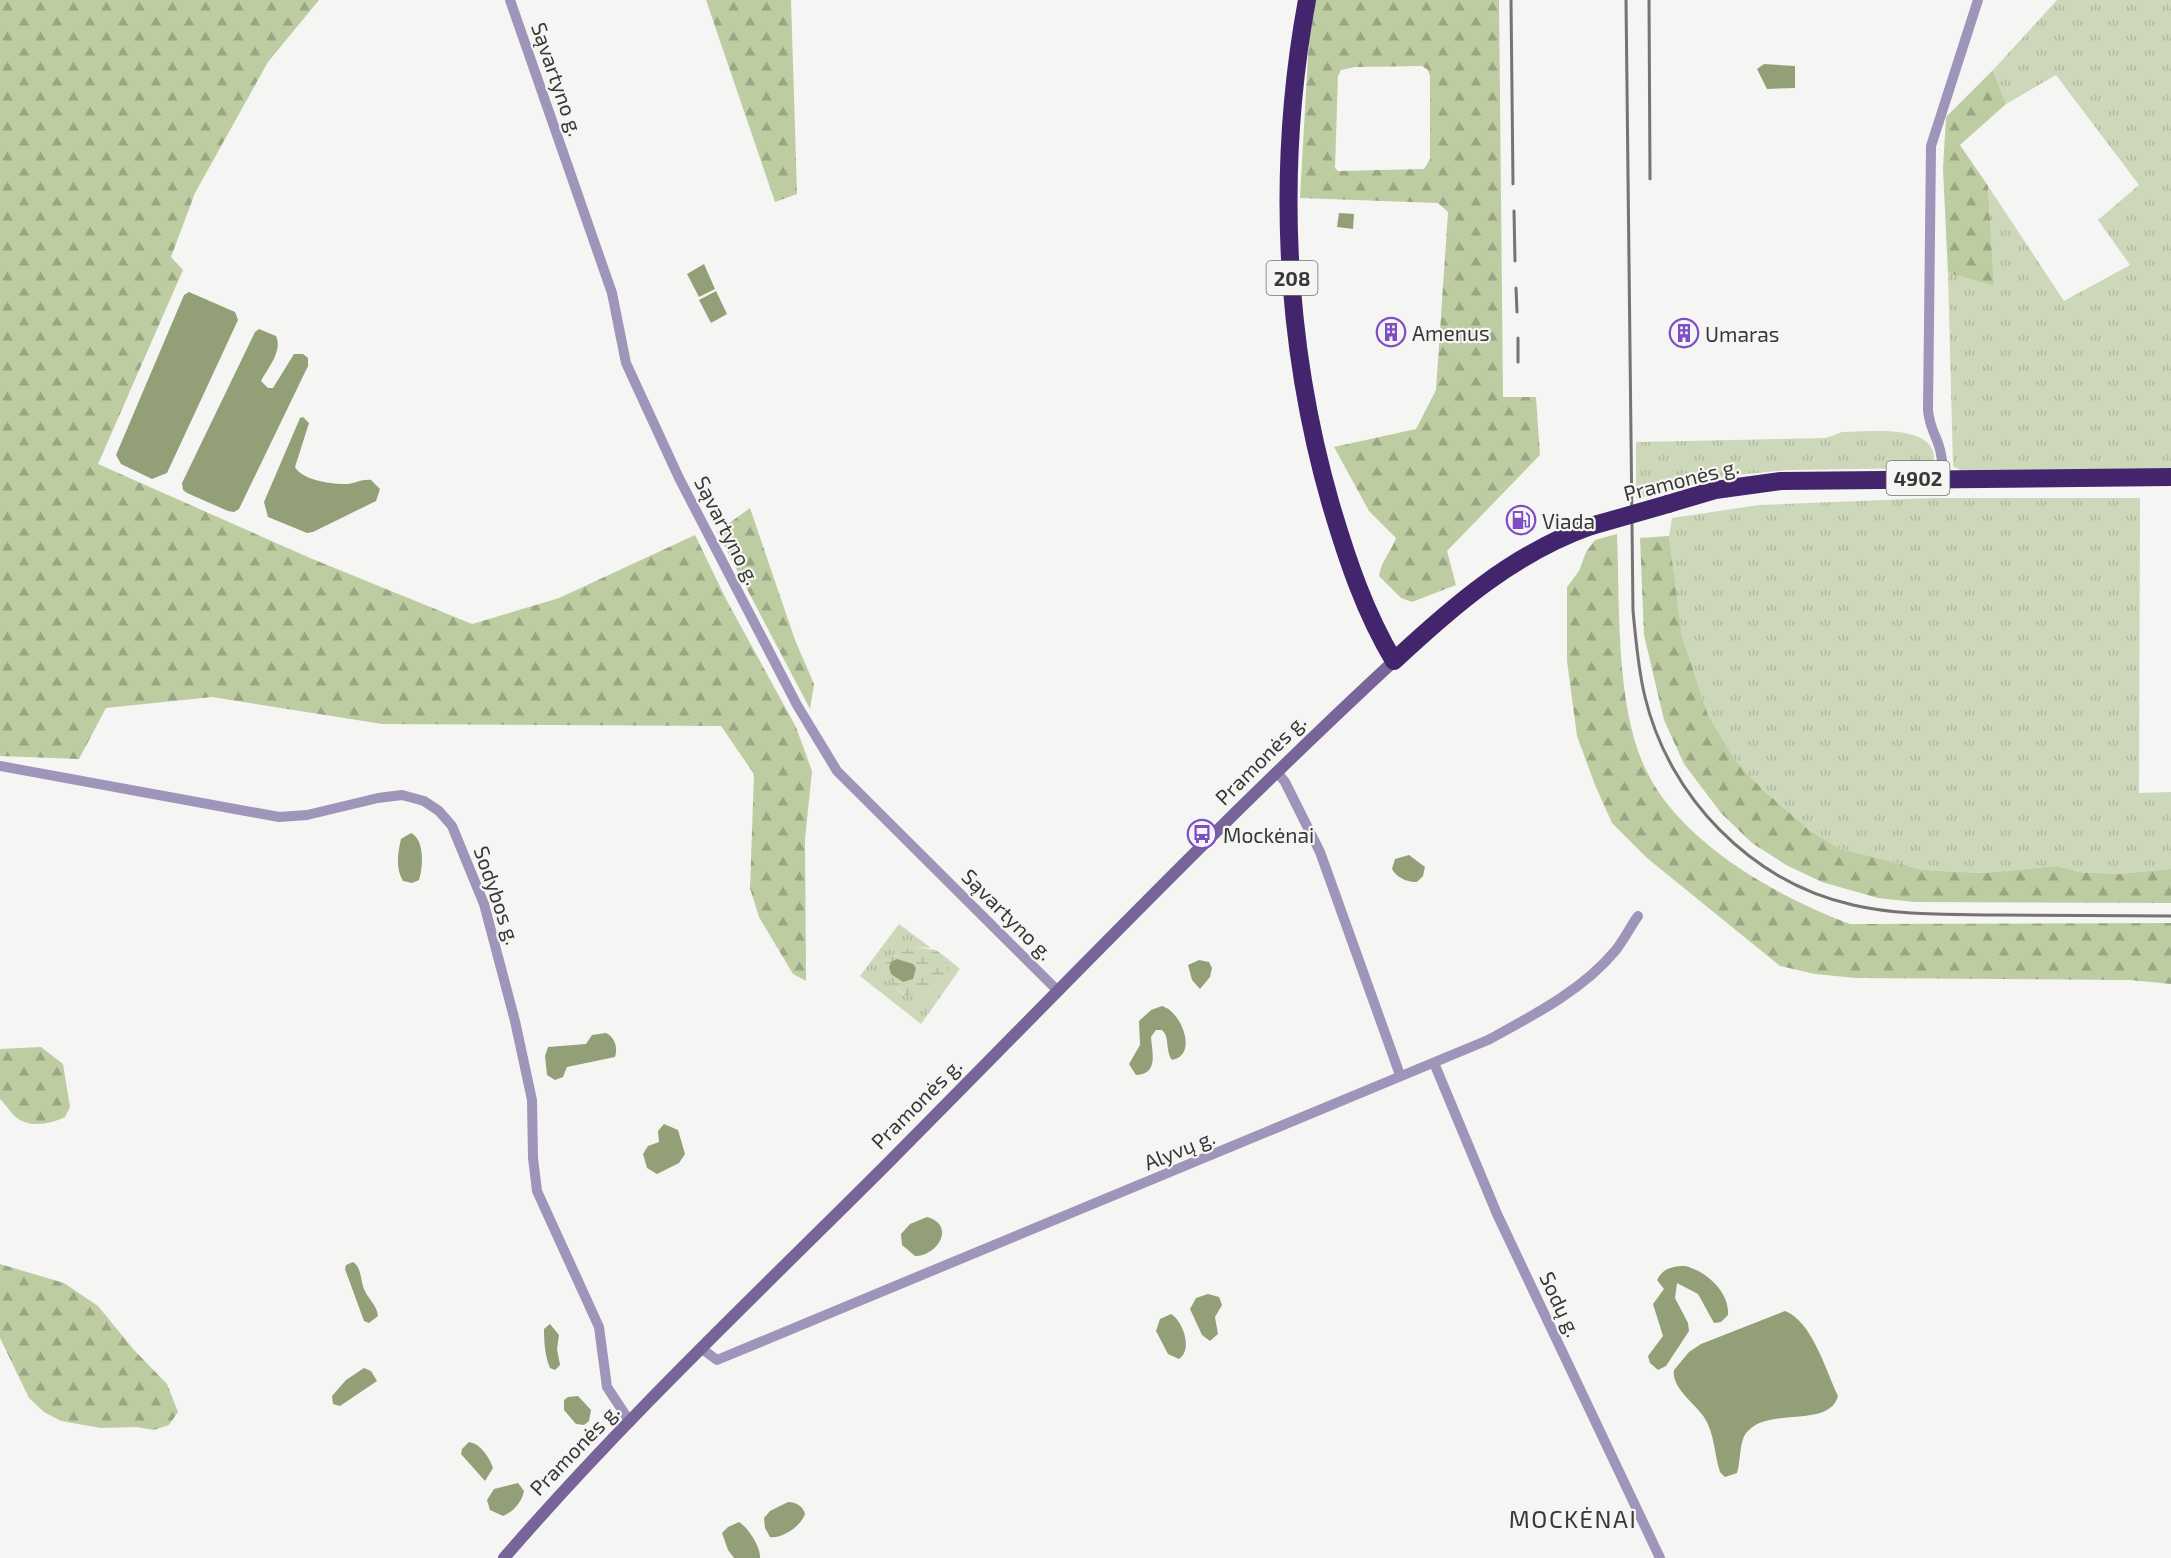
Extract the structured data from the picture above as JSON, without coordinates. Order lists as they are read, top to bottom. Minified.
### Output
{"streets":{"highway":["208","4902","Pramonės g."],"street":["Sąvartyno g.","Sodybos g.","Alyvų g.","Sodų g."]},"crossings":[["Sąvartyno g.","Pramonės g."],["208","Pramonės g."],["Pramonės g.","Sodybos g."],["Pramonės g.","Alyvų g."],["Alyvų g.","Sodų g."]],"districts":["MOCKĖNAI"],"places":{"building":["Amenus","Umaras"],"fuel station":["Viada"],"bus stop":["Mockėnai"]}}
